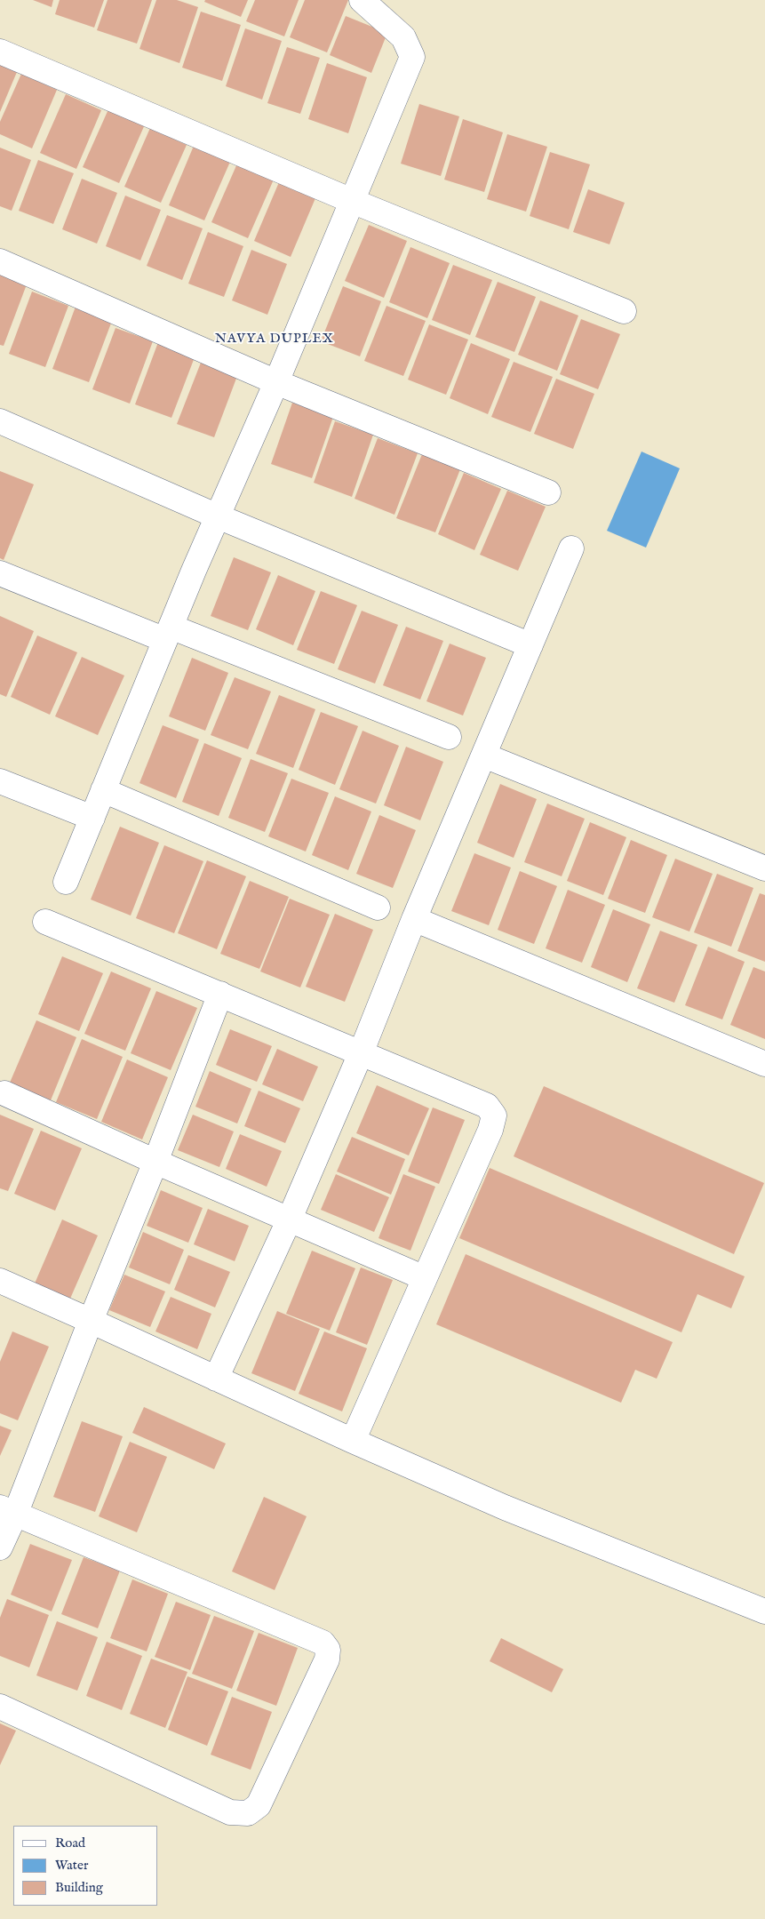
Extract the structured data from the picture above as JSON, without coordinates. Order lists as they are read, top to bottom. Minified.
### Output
{"districts":["NAVYA DUPLEX"],"legend":["Road","Water","Building"]}
